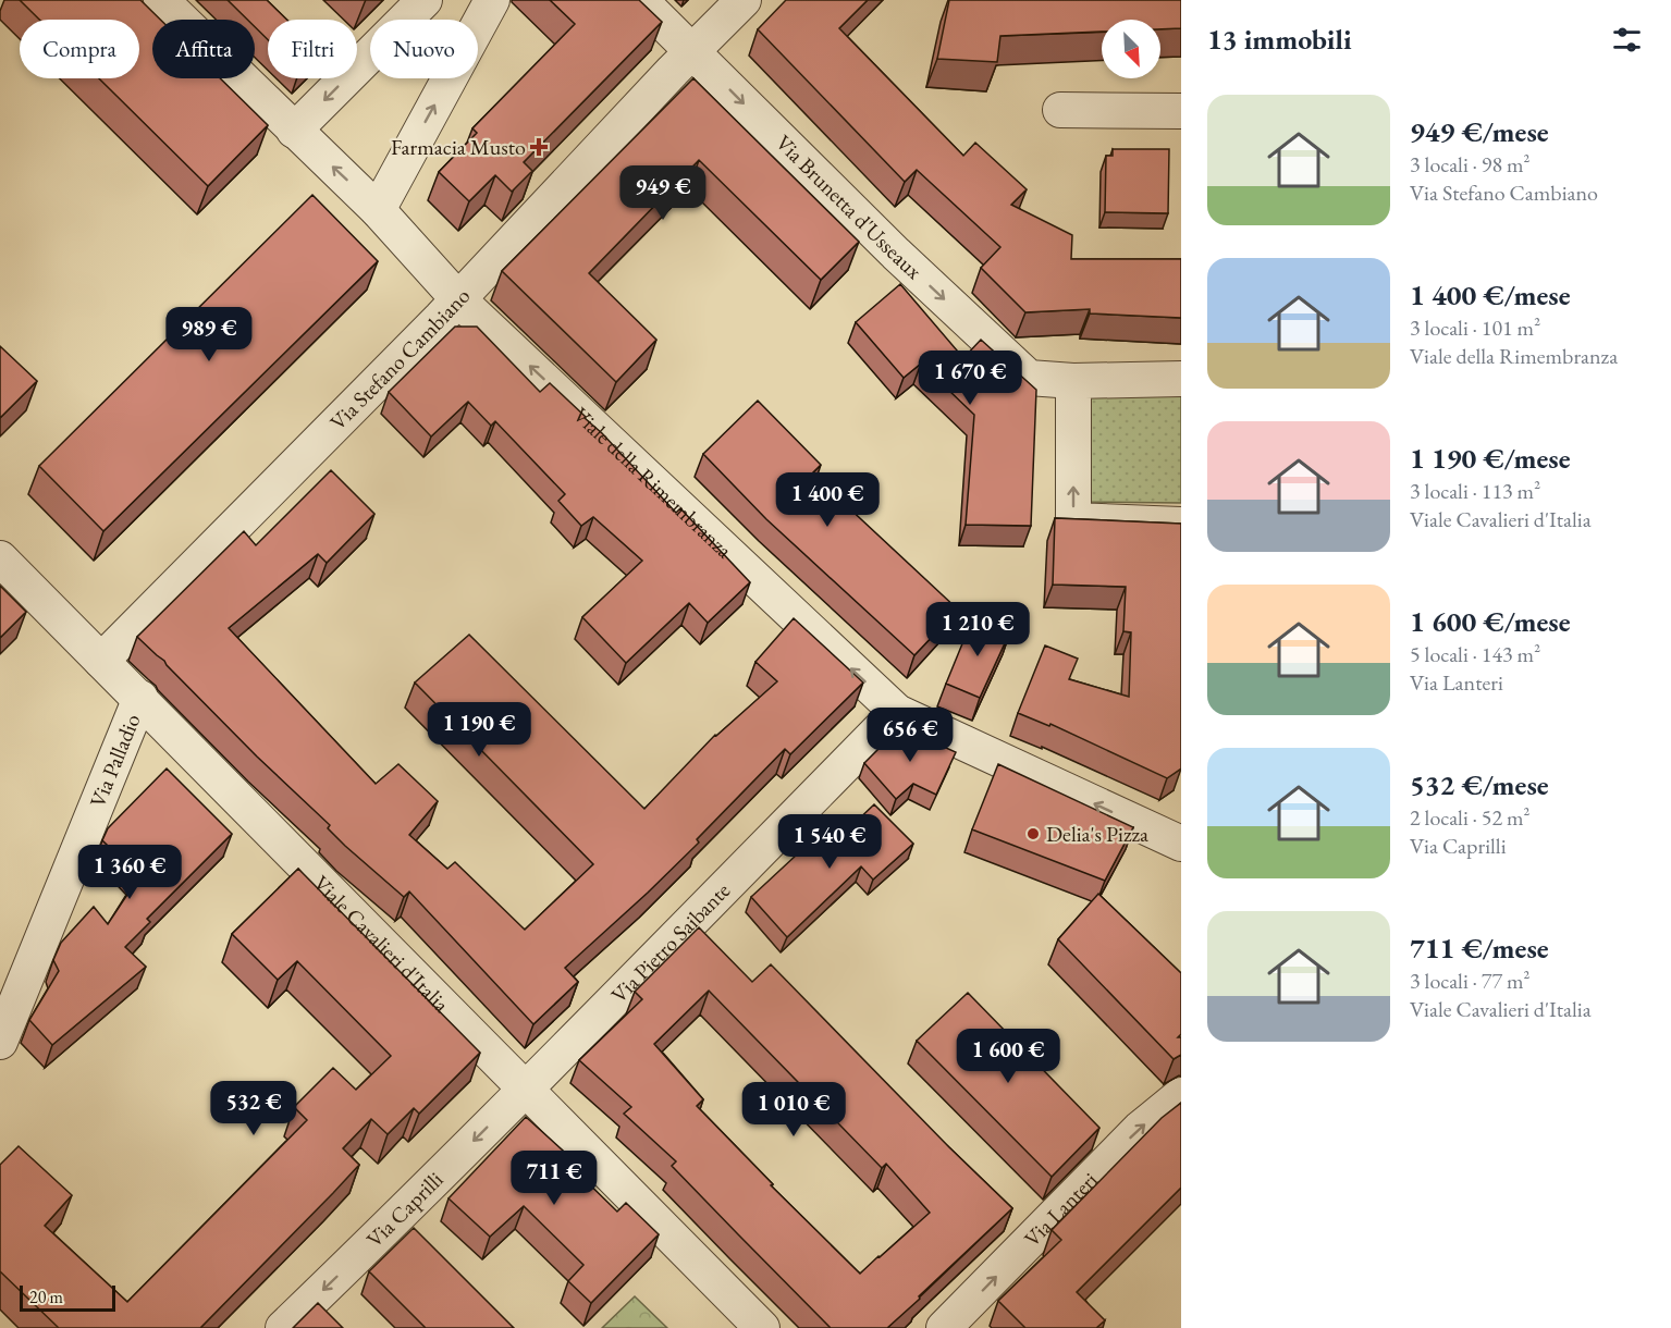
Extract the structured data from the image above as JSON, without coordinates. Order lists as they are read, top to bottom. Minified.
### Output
{"streets":{"street":["Via Brunetta d'Usseaux","Via Stefano Cambiano","Viale della Rimembranza","Via Palladio","Viale Cavalieri d'Italia","Via Pietro Saibante","Via Caprilli","Via Lanteri"]},"crossings":[["Via Brunetta d'Usseaux","Via Stefano Cambiano"],["Via Stefano Cambiano","Viale della Rimembranza"],["Via Stefano Cambiano","Viale Cavalieri d'Italia"],["Viale della Rimembranza","Via Pietro Saibante"],["Via Palladio","Viale Cavalieri d'Italia"],["Viale Cavalieri d'Italia","Via Pietro Saibante"],["Viale Cavalieri d'Italia","Via Caprilli"],["Via Pietro Saibante","Via Caprilli"]],"one_way":["Via Brunetta d'Usseaux","Viale della Rimembranza","Via Caprilli","Via Lanteri"],"places":{"health":["Farmacia Musto"],"other":["Delia's Pizza"]},"scale_bar":"20 m","north":"bottom right","page":{"heading":"13 immobili","chip":["Compra","Affitta","Filtri","Nuovo"],"list":[{"name":"949 €/mese","note":"3 locali · 98 m² · Via Stefano Cambiano"},{"name":"1 400 €/mese","note":"3 locali · 101 m² · Viale della Rimembranza"},{"name":"1 190 €/mese","note":"3 locali · 113 m² · Viale Cavalieri d'Italia"},{"name":"1 600 €/mese","note":"5 locali · 143 m² · Via Lanteri"},{"name":"532 €/mese","note":"2 locali · 52 m² · Via Caprilli"},{"name":"711 €/mese","note":"3 locali · 77 m² · Viale Cavalieri d'Italia"}],"price":["949 €","989 €","1 670 €","1 400 €","1 210 €","1 190 €","656 €","1 540 €","1 360 €","1 600 €","532 €","1 010 €","711 €"],"scale":"20 m"}}
